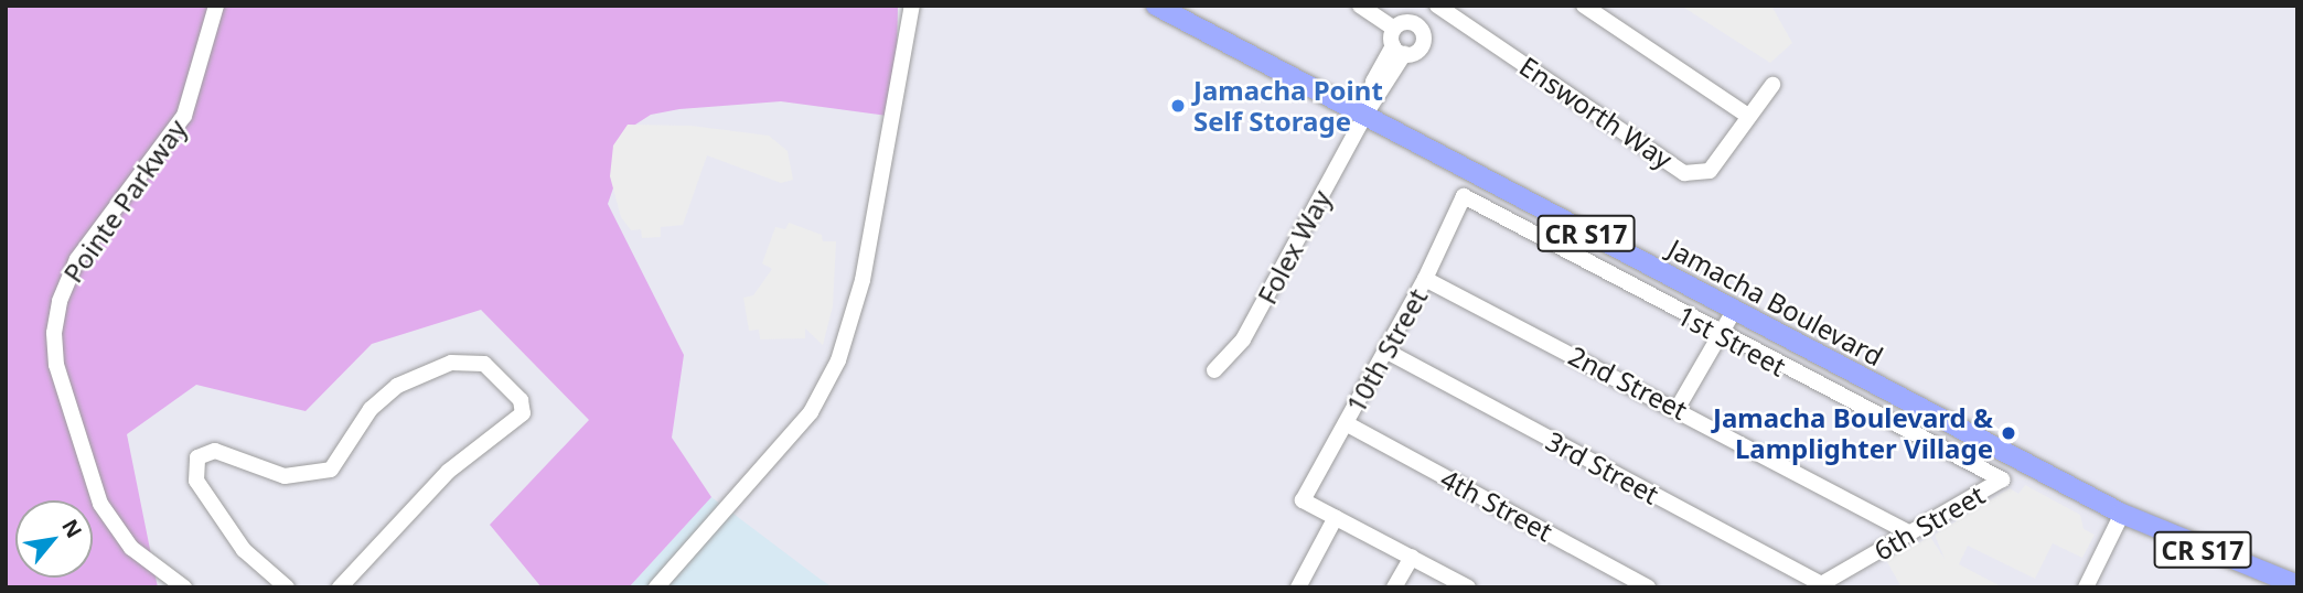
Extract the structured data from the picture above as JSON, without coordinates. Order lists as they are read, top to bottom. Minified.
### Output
{"streets":{"main road":["CR S17","Jamacha Boulevard"],"street":["Ensworth Way","Pointe Parkway","Folex Way","1st Street","10th Street","2nd Street","3rd Street","4th Street","6th Street"]},"crossings":[["Folex Way","Jamacha Boulevard"],["1st Street","10th Street"],["1st Street","6th Street"],["10th Street","2nd Street"],["10th Street","3rd Street"],["10th Street","4th Street"],["2nd Street","6th Street"],["3rd Street","6th Street"]],"places":["Jamacha Point Self Storage","Jamacha Boulevard & Lamplighter Village"],"north":"top right"}
